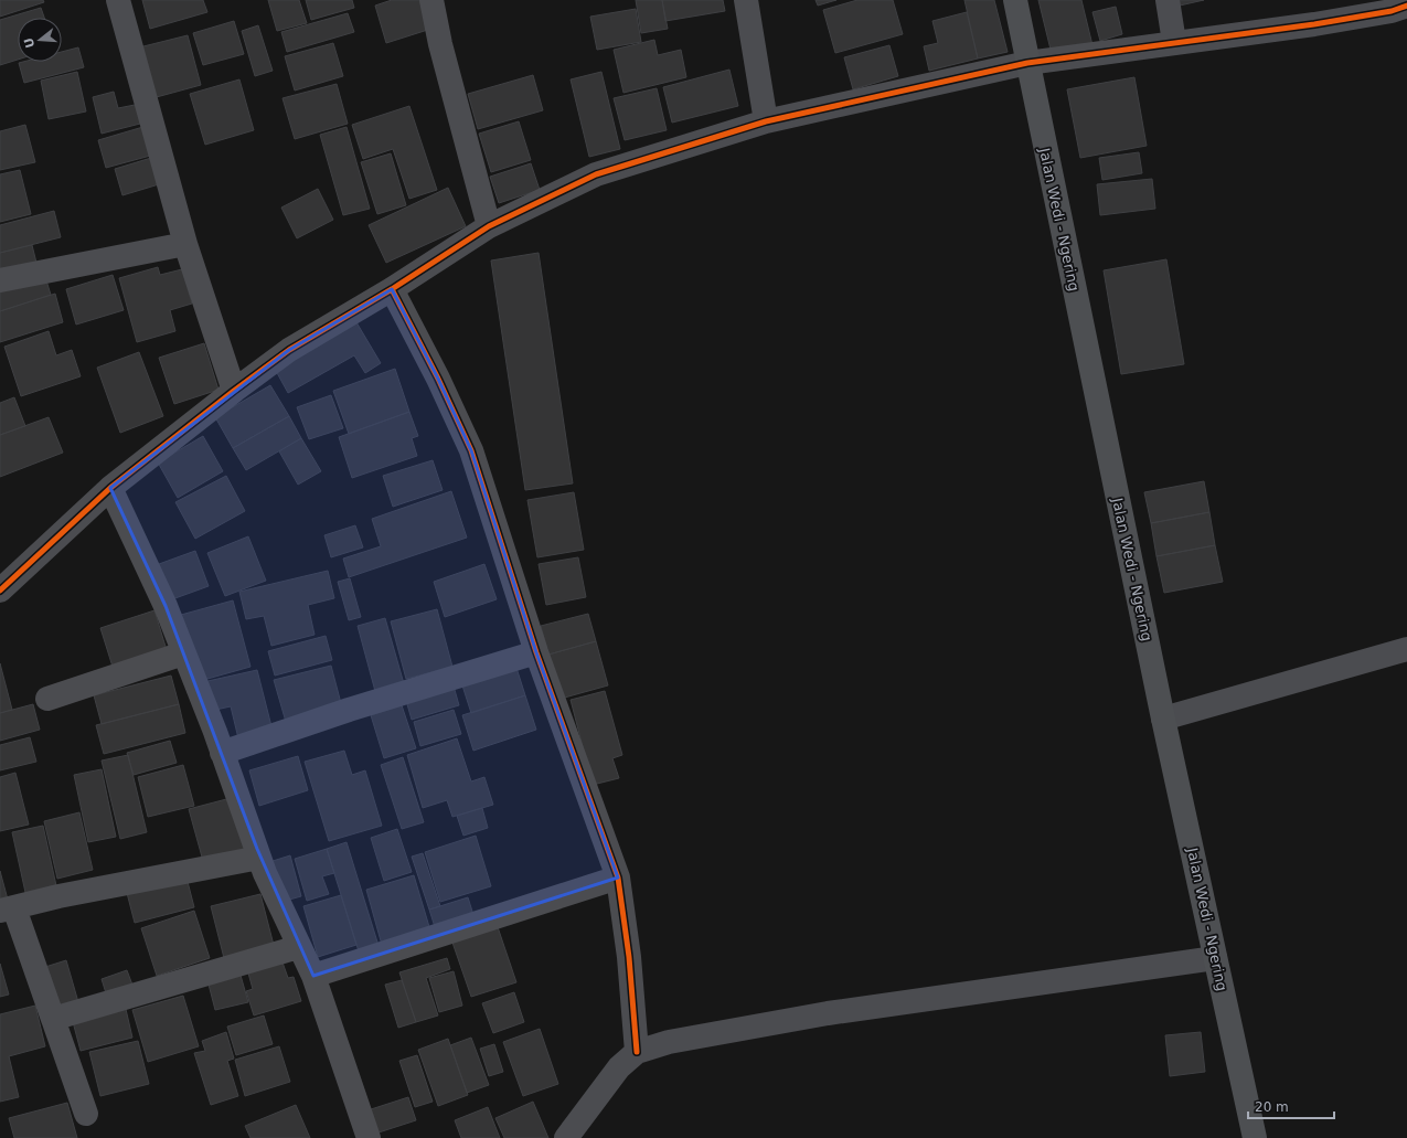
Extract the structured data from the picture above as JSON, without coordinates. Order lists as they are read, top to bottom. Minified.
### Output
{"streets":{"main road":["Jalan Wedi - Ngering"]},"scale_bar":"20 m","north":"left"}
